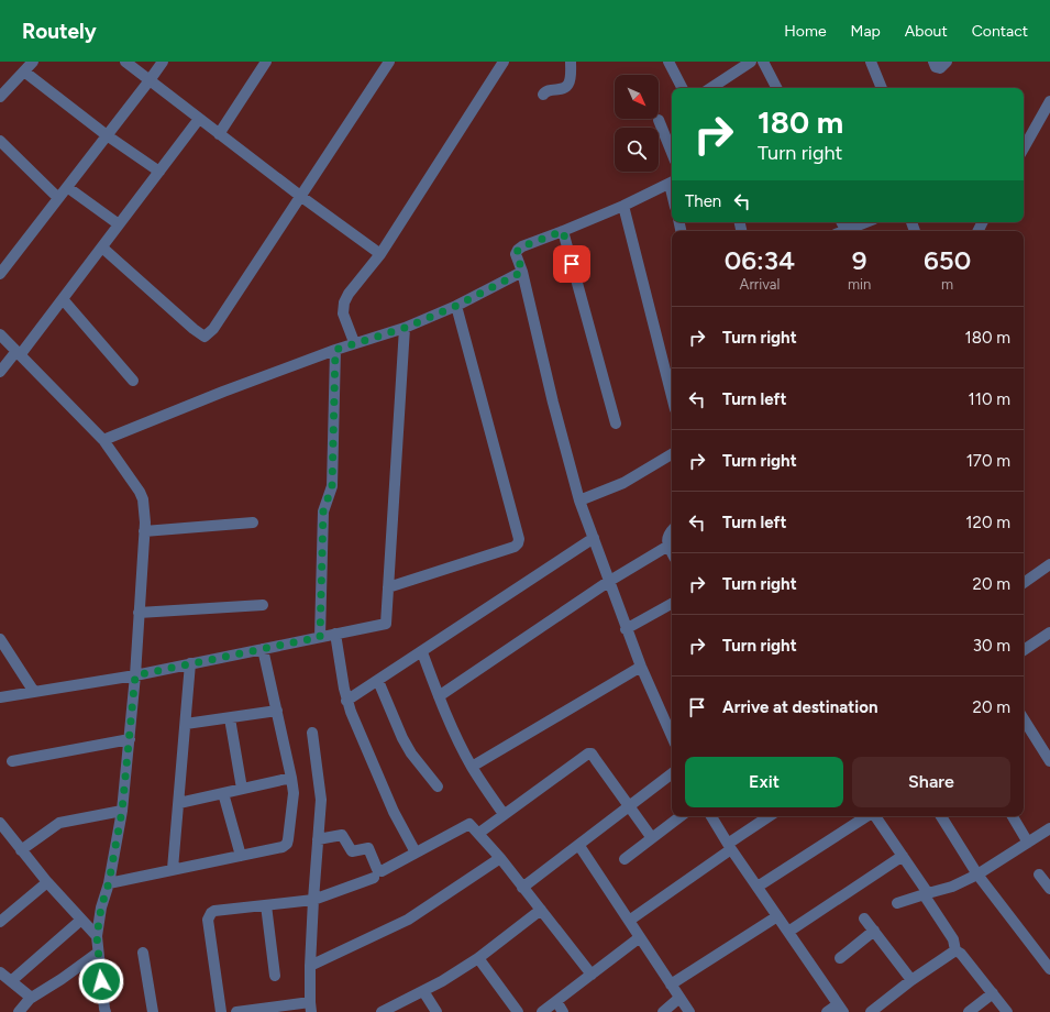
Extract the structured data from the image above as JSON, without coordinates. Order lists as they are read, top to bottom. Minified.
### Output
{"north":"bottom right","page":{"header":"Routely","nav":["Home","Map","About","Contact"],"turn":["180 m","Turn right"],"then":"Then","eta":["06:34","Arrival","9","min","650","m"],"list":[{"name":"Turn right","value":"180 m"},{"name":"Turn left","value":"110 m"},{"name":"Turn right","value":"170 m"},{"name":"Turn left","value":"120 m"},{"name":"Turn right","value":"20 m"},{"name":"Turn right","value":"30 m"},{"name":"Arrive at destination","value":"20 m"}],"buttons":["Exit","Share"]}}
